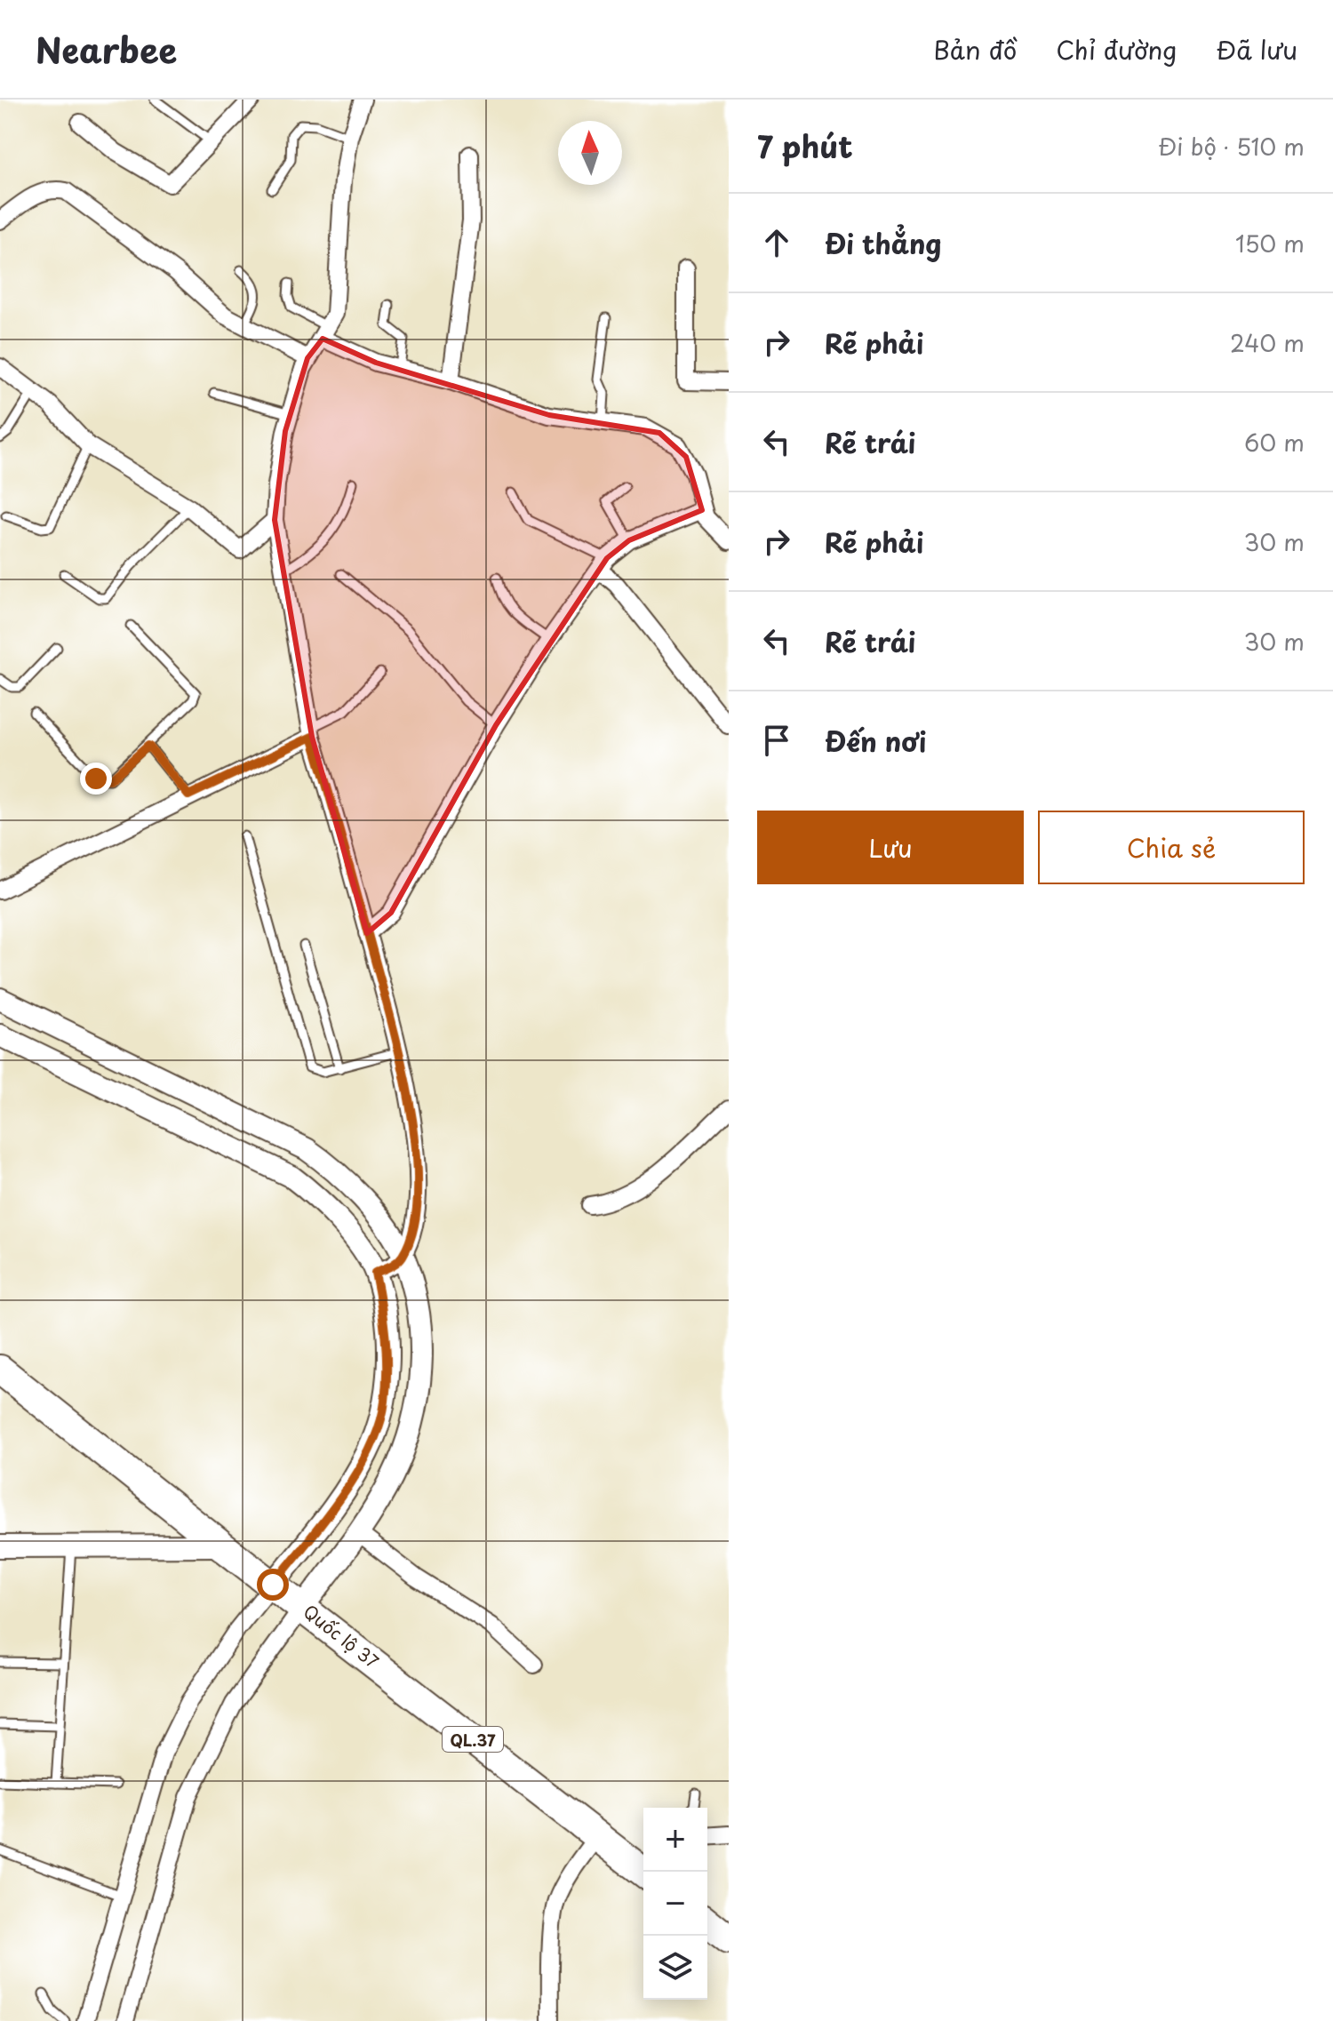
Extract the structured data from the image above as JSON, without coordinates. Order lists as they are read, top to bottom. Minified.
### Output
{"streets":{"highway":["Quốc lộ 37","QL.37"]},"north":"top","page":{"header":"Nearbee","nav":["Bản đồ","Chỉ đường","Đã lưu"],"heading":["7 phút","Đi bộ · 510 m"],"list":[["Đi thẳng","150 m"],["Rẽ phải","240 m"],["Rẽ trái","60 m"],["Rẽ phải","30 m"],["Rẽ trái","30 m"],"Đến nơi"],"buttons":["Lưu","Chia sẻ"],"map_buttons":["+","−"]}}
